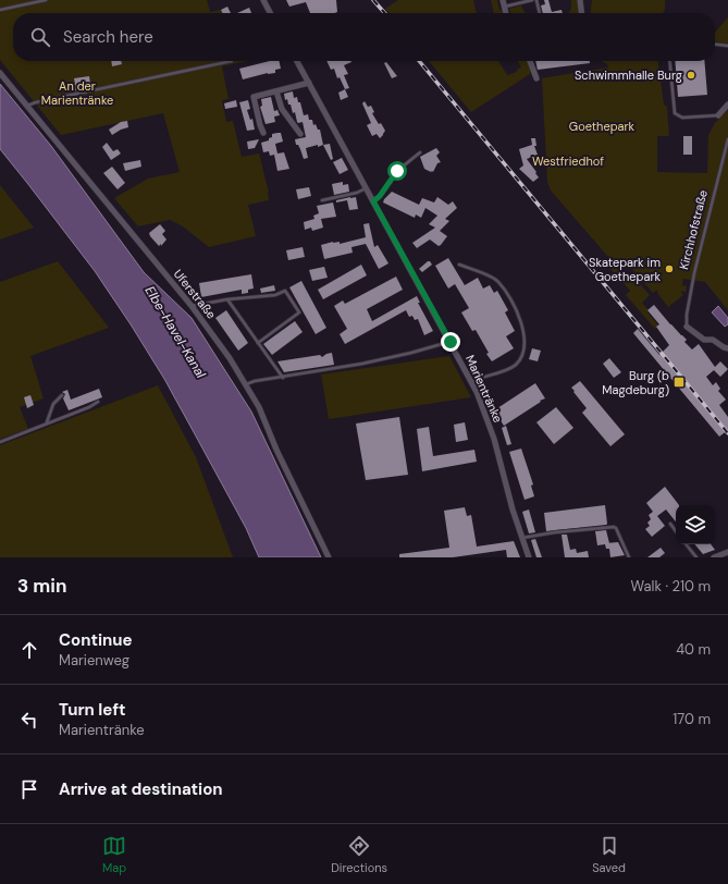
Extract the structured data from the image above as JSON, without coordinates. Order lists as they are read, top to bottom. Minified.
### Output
{"streets":{"street":["Uferstraße","Marientränke"],"lane":["Kirchhofstraße"]},"water":["Elbe-Havel-Kanal"],"parks":["An der Marientränke","Goethepark","Westfriedhof"],"places":{"other":["Schwimmhalle Burg","Skatepark im Goethepark"],"transit":["Burg (b Magdeburg)"]},"page":{"search":"Search here","heading":["3 min","Walk · 210 m"],"list":[["Continue","Marienweg","40 m"],["Turn left","Marientränke","170 m"],"Arrive at destination"],"nav":["Map","Directions","Saved"]}}
